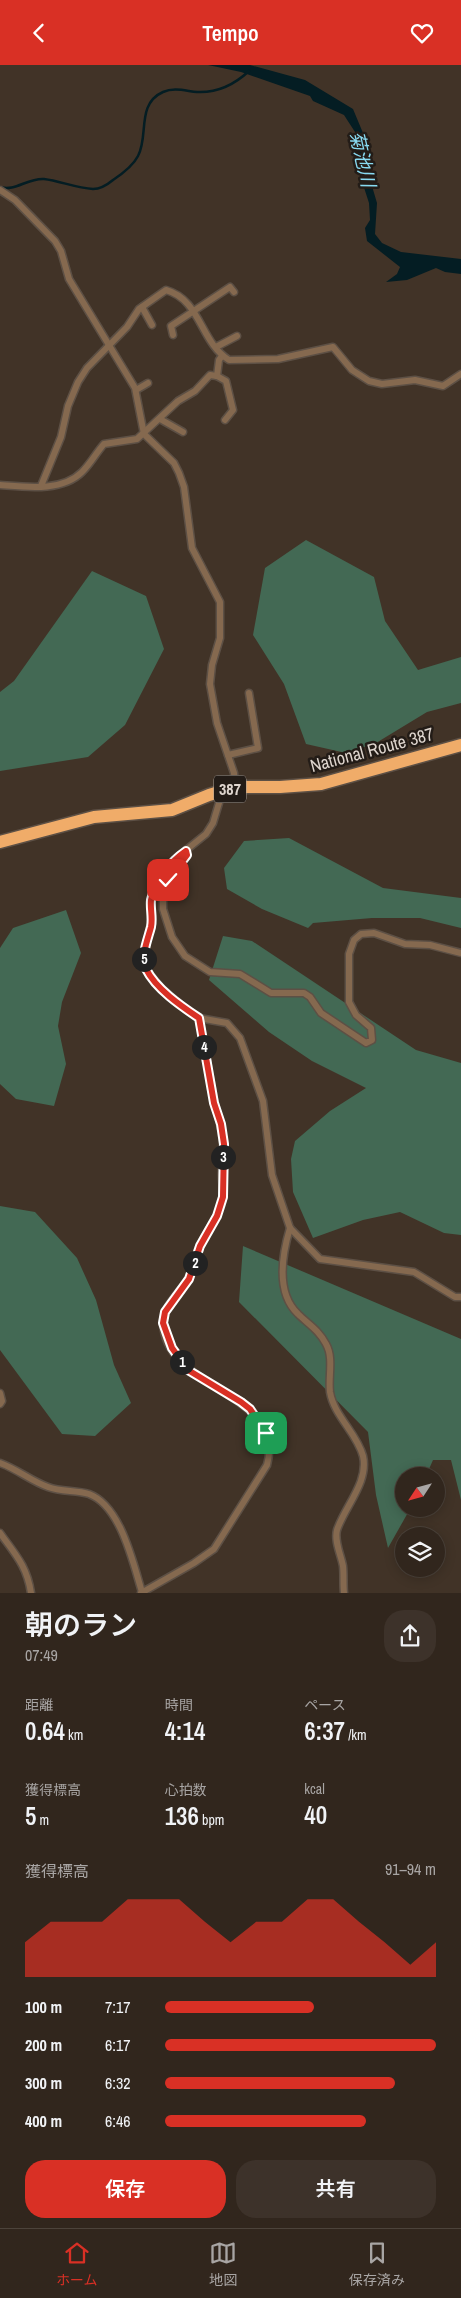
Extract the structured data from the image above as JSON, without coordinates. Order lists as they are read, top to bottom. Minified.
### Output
{"streets":{"highway":["National Route 387","387"]},"water":["菊池川"],"north":"bottom left","page":{"header":"Tempo","pins":["5","4","3","2","1"],"heading":["朝のラン","07:49"],"stats":[["距離","0.64 km"],["時間","4:14"],["ペース","6:37 /km"],["獲得標高","5 m"],["心拍数","136 bpm"],["kcal","40"]],"chart":["獲得標高","91–94 m"],"list":[{"name":"100 m","note":"7:17"},{"name":"200 m","note":"6:17"},{"name":"300 m","note":"6:32"},{"name":"400 m","note":"6:46"}],"buttons":["保存","共有"],"tabs":["ホーム","地図","保存済み"]}}
